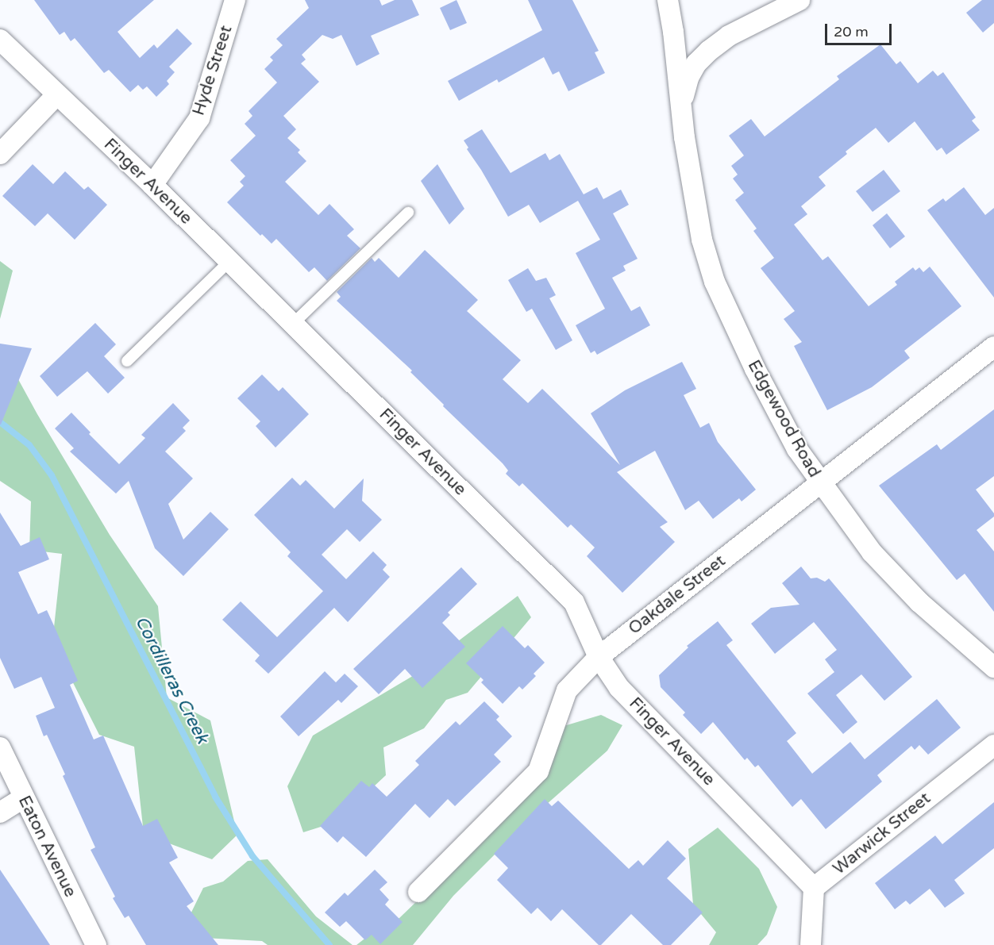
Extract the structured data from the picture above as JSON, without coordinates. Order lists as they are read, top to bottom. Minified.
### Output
{"streets":{"street":["Hyde Street","Finger Avenue","Edgewood Road","Oakdale Street","Warwick Street","Eaton Avenue"]},"crossings":[["Hyde Street","Finger Avenue"],["Finger Avenue","Oakdale Street"],["Finger Avenue","Warwick Street"],["Edgewood Road","Oakdale Street"]],"water":["Cordilleras Creek"],"scale_bar":"20 m"}
